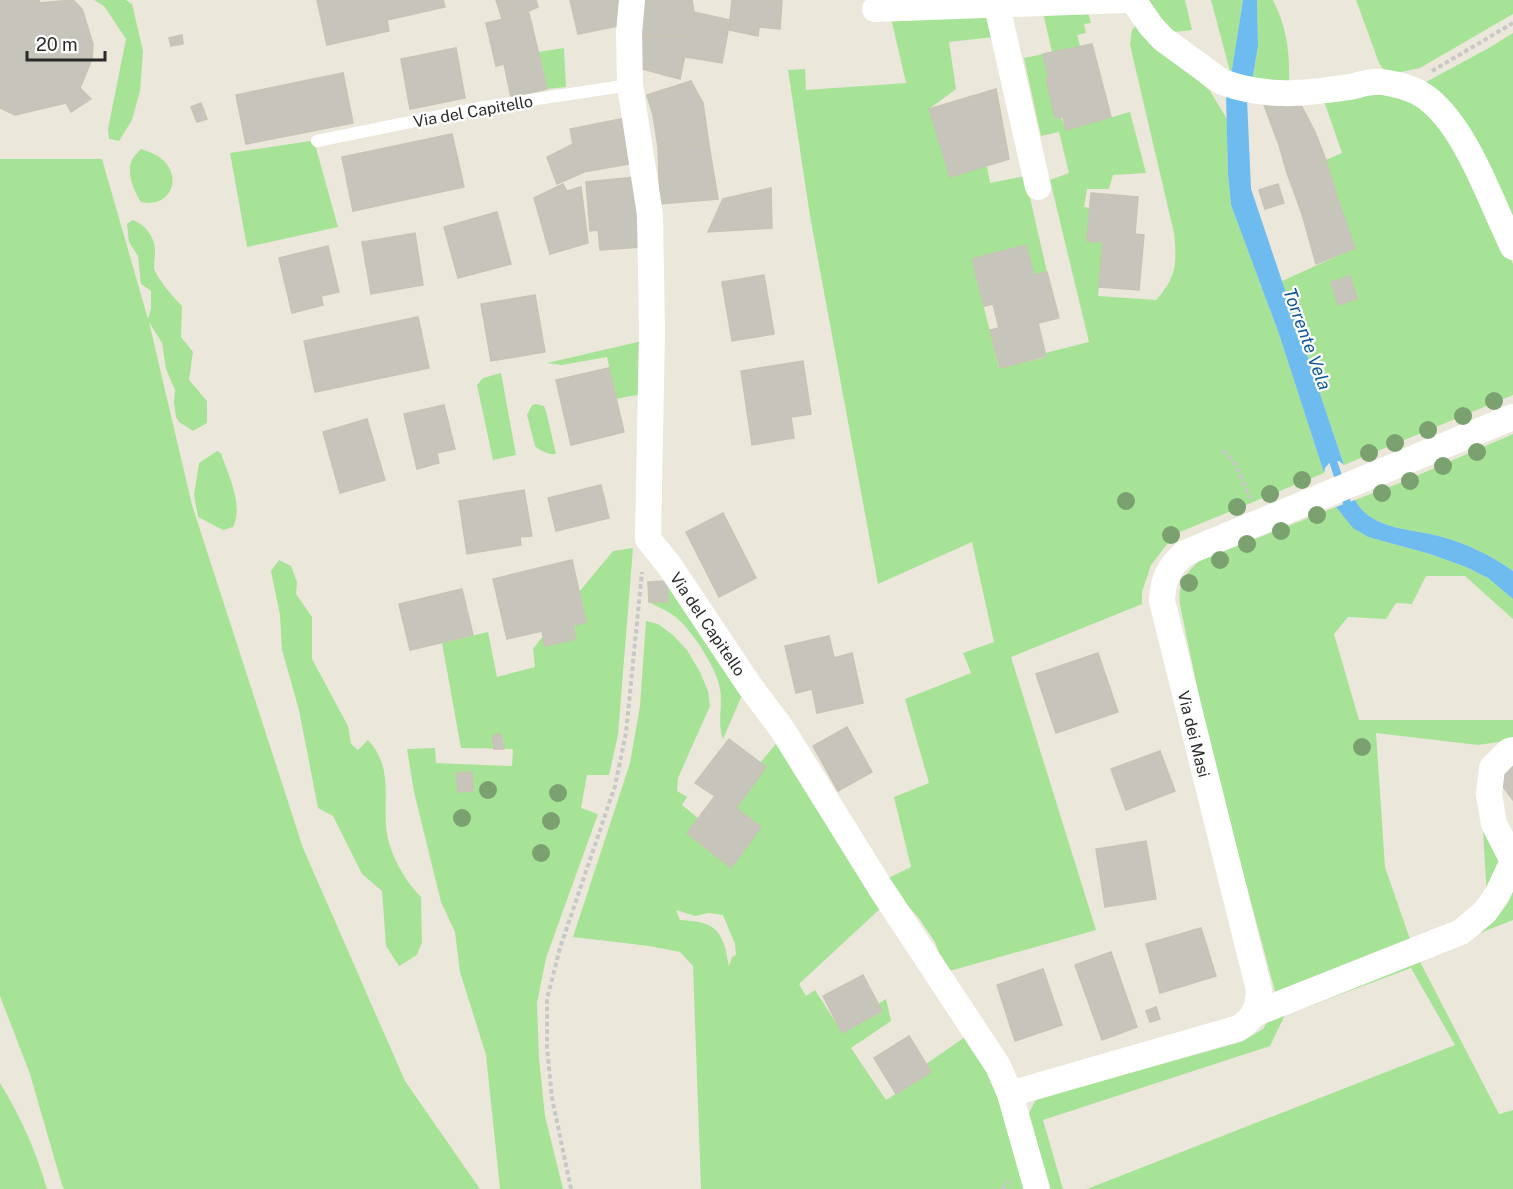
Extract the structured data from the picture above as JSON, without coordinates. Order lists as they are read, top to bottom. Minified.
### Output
{"streets":{"street":["Via del Capitello","Via dei Masi"]},"water":["Torrente Vela"],"scale_bar":"20 m"}
